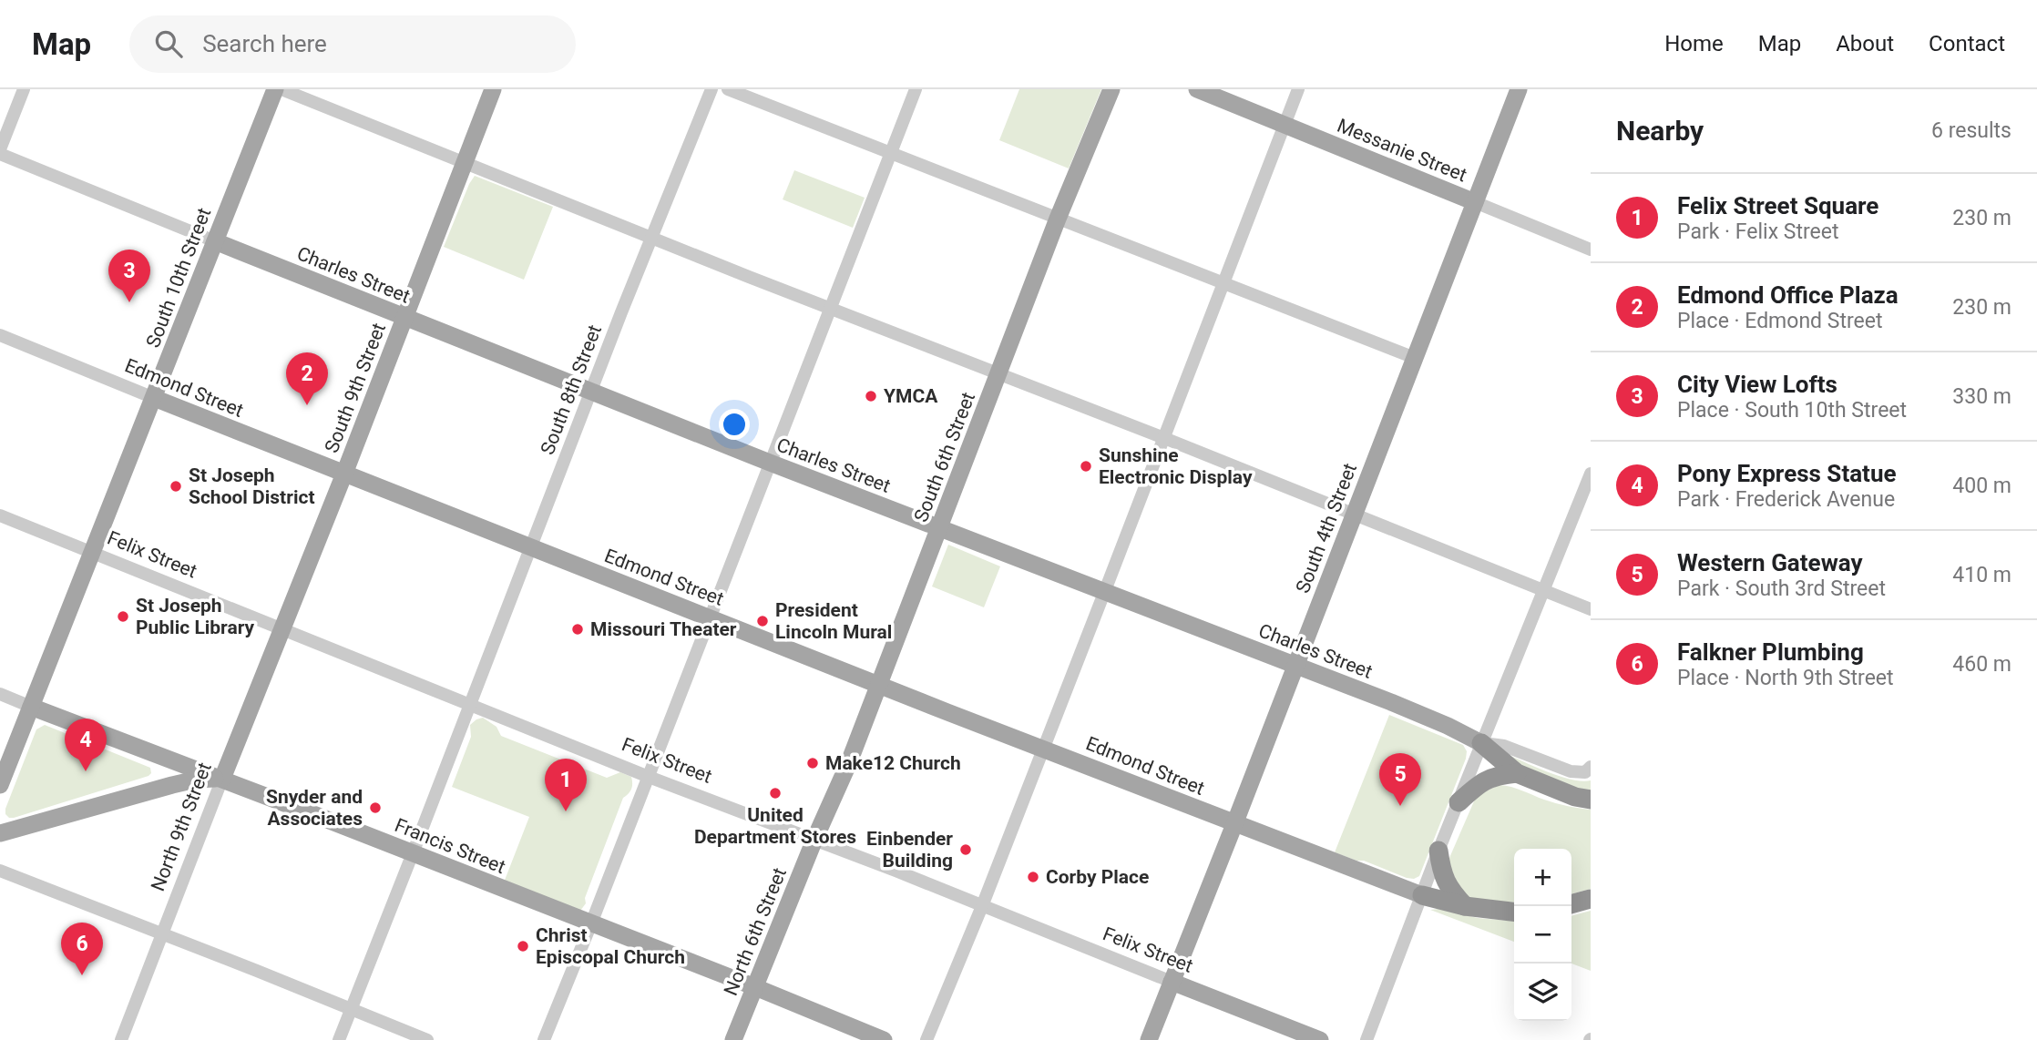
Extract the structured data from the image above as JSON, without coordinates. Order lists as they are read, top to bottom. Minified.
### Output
{"streets":{"main road":["Messanie Street","Charles Street","South 10th Street","Edmond Street","South 9th Street","South 6th Street","South 4th Street","Felix Street","North 9th Street","Francis Street","North 6th Street"],"street":["South 8th Street"]},"crossings":[["Messanie Street","South 4th Street"],["Charles Street","South 10th Street"],["Charles Street","South 9th Street"],["Charles Street","South 8th Street"],["Charles Street","South 6th Street"],["Charles Street","South 4th Street"],["South 10th Street","Edmond Street"],["South 10th Street","Felix Street"],["South 10th Street","Francis Street"],["Edmond Street","South 9th Street"],["Edmond Street","South 8th Street"],["Edmond Street","South 6th Street"],["Edmond Street","South 4th Street"],["South 9th Street","Felix Street"],["South 9th Street","North 9th Street"],["South 8th Street","Felix Street"],["South 8th Street","Francis Street"],["South 6th Street","Felix Street"],["South 6th Street","North 6th Street"],["South 4th Street","Felix Street"],["Felix Street","North 9th Street"],["Felix Street","North 6th Street"],["North 9th Street","Francis Street"],["Francis Street","North 6th Street"]],"places":["YMCA","Sunshine Electronic Display","St Joseph School District","St Joseph Public Library","President Lincoln Mural","Missouri Theater","Make12 Church","United Department Stores","Snyder and Associates","Einbender Building","Corby Place","Christ Episcopal Church"],"page":{"header":"Map","search":"Search here","nav":["Home","Map","About","Contact"],"heading":["Nearby","6 results"],"list":[{"mark":"1","name":"Felix Street Square","note":"Park · Felix Street","value":"230 m"},{"mark":"2","name":"Edmond Office Plaza","note":"Place · Edmond Street","value":"230 m"},{"mark":"3","name":"City View Lofts","note":"Place · South 10th Street","value":"330 m"},{"mark":"4","name":"Pony Express Statue","note":"Park · Frederick Avenue","value":"400 m"},{"mark":"5","name":"Western Gateway","note":"Park · South 3rd Street","value":"410 m"},{"mark":"6","name":"Falkner Plumbing","note":"Place · North 9th Street","value":"460 m"}],"pins":["3","2","4","5","1","6"],"map_buttons":["+","−"]}}
